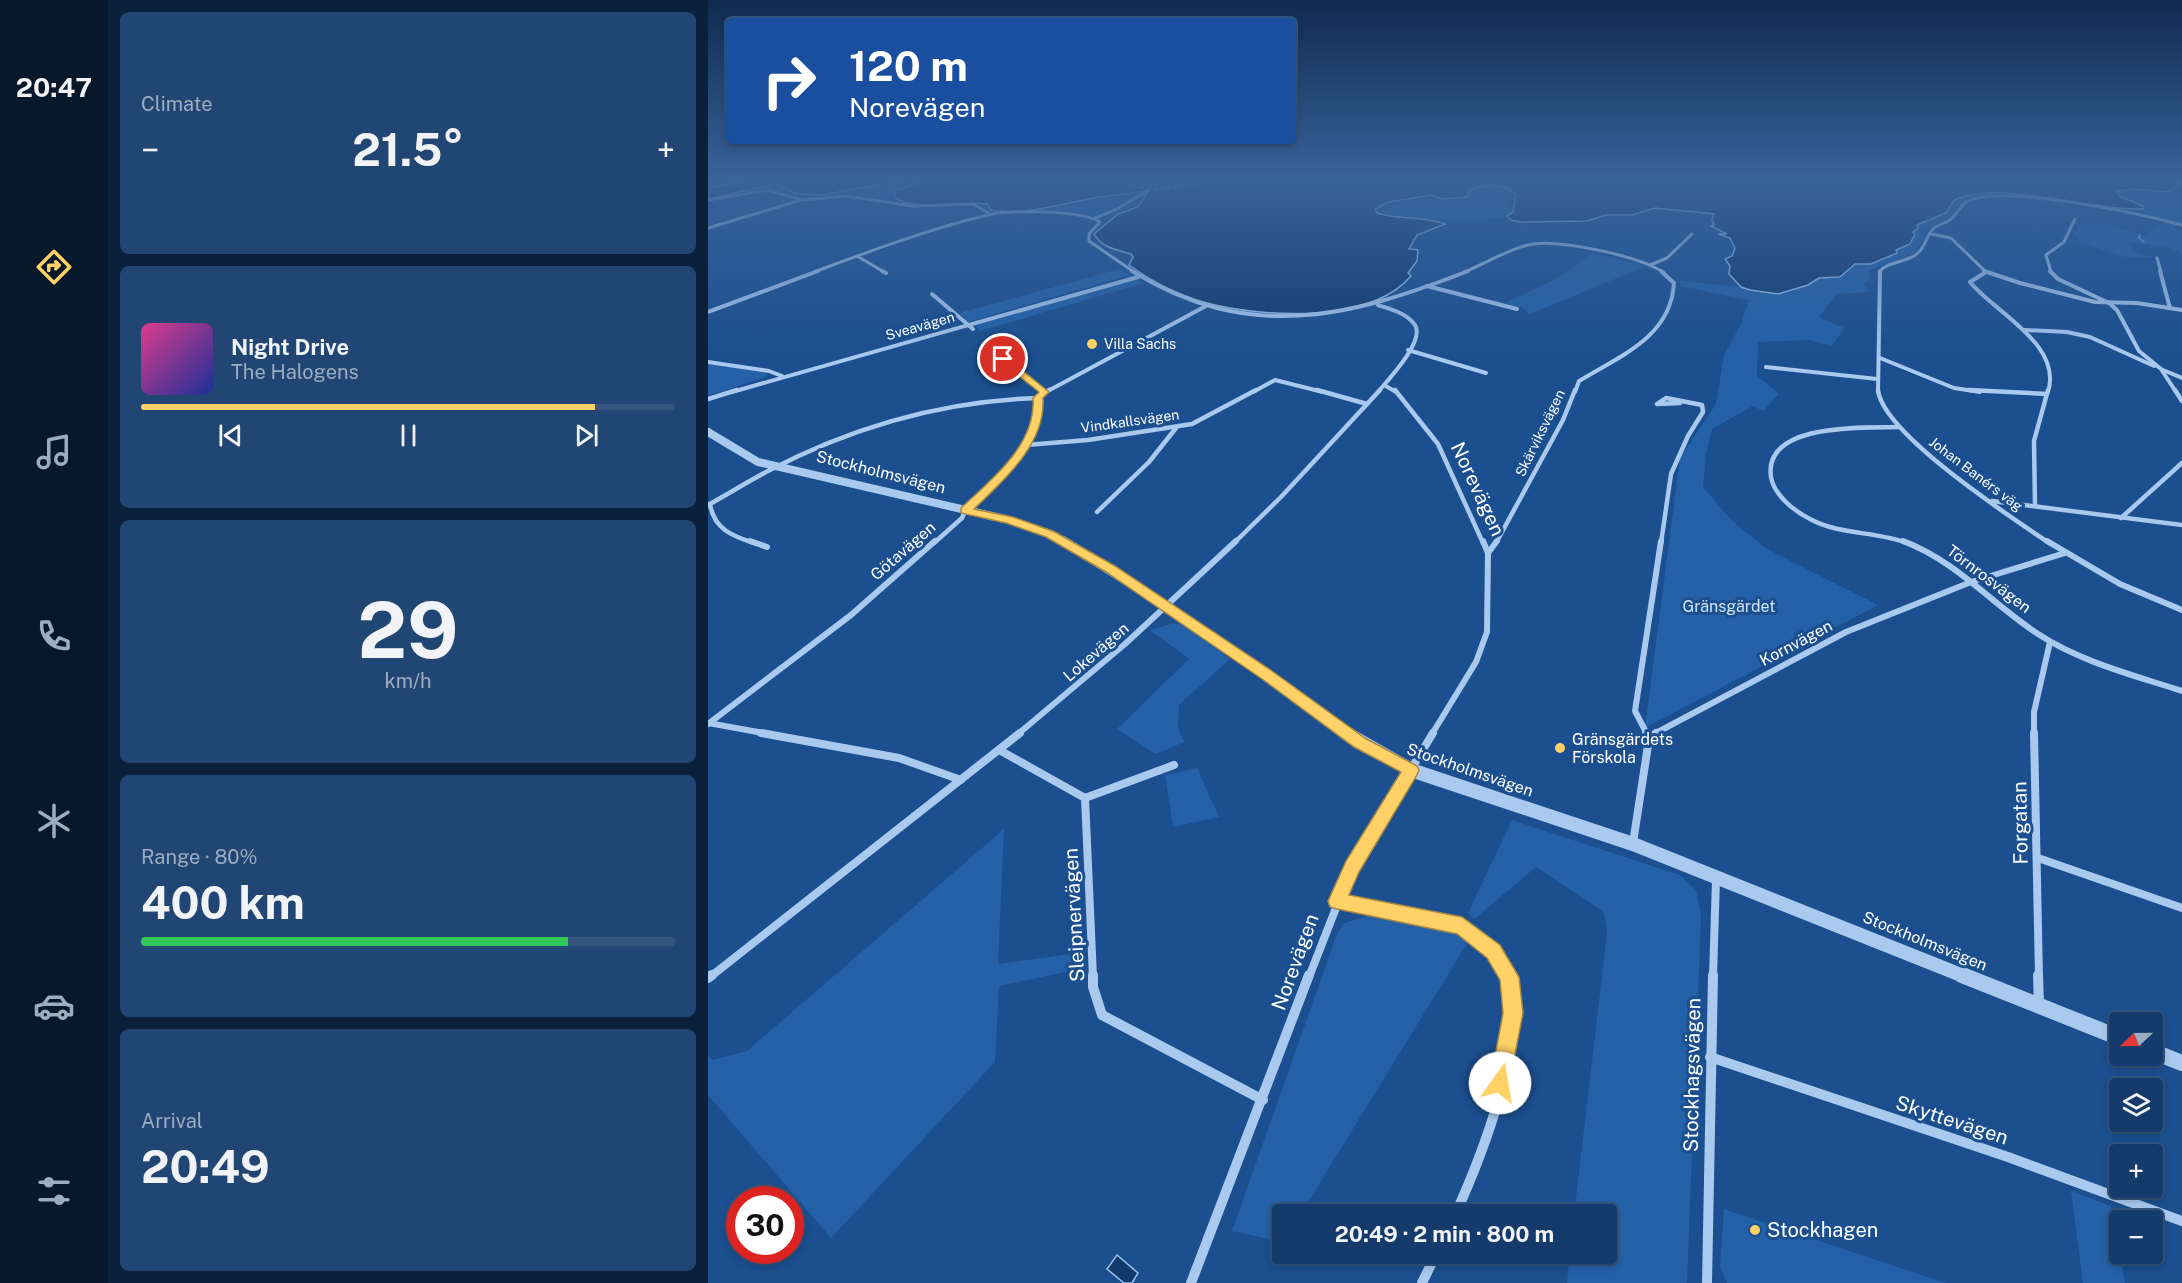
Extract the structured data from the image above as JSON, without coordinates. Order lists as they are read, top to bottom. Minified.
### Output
{"streets":{"street":["Sveavägen","Vindkallsvägen","Skärviksvägen","Stockholmsvägen","Johan Banérs väg","Norevägen","Götavägen","Törnrosvägen","Kornvägen","Lokevägen","Forgatan","Sleipnervägen","Stockhagsvägen","Skyttevägen"]},"crossings":[["Sveavägen","Skärviksvägen"],["Vindkallsvägen","Götavägen"],["Vindkallsvägen","Lokevägen"],["Skärviksvägen","Norevägen"],["Skärviksvägen","Lokevägen"],["Stockholmsvägen","Norevägen"],["Stockholmsvägen","Götavägen"],["Stockholmsvägen","Lokevägen"],["Stockholmsvägen","Forgatan"],["Stockholmsvägen","Stockhagsvägen"],["Johan Banérs väg","Törnrosvägen"],["Johan Banérs väg","Kornvägen"],["Norevägen","Lokevägen"],["Norevägen","Sleipnervägen"],["Törnrosvägen","Kornvägen"],["Törnrosvägen","Forgatan"],["Stockhagsvägen","Skyttevägen"]],"parks":["Gränsgärdet"],"places":["Villa Sachs","Gränsgärdets Förskola","Stockhagen"],"north":"left","page":{"tabs":"20:47","tile":["Climate",["29","km/h"],["Range · 80%","400 km"],["Arrival","20:49"]],"turn":["120 m","Norevägen"],"heat":["−","21.5°","+"],"song":["Night Drive","The Halogens"],"map_buttons":["+","−"],"limit":"30","trip":"20:49 · 2 min · 800 m"}}
